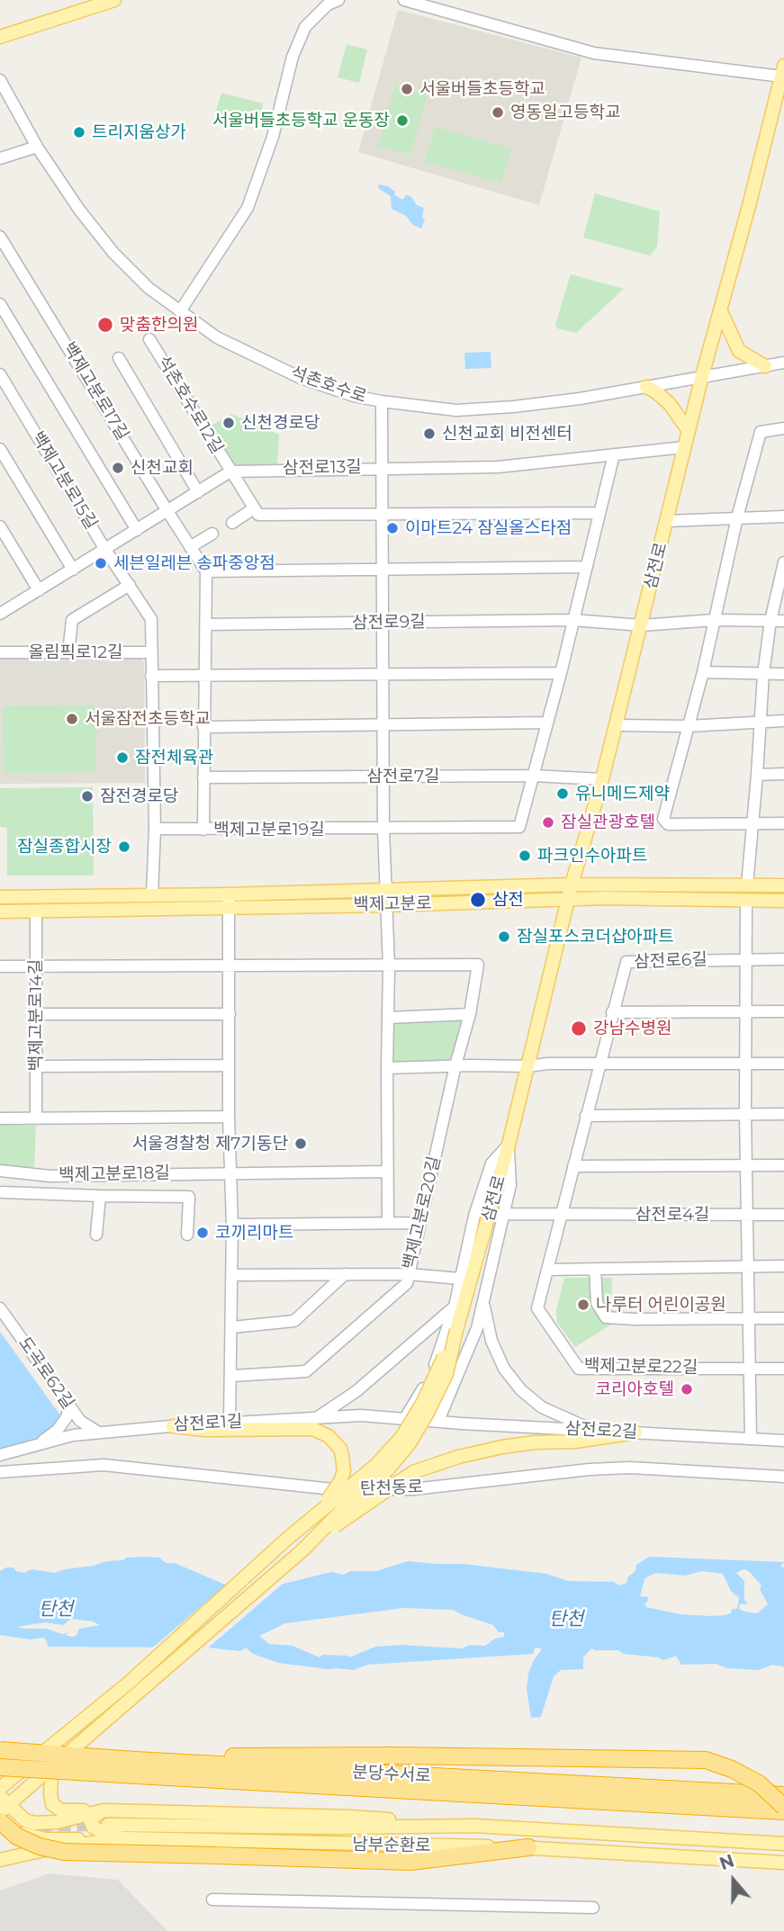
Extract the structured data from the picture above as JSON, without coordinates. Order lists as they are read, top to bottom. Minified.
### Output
{"streets":{"highway":["분당수서로"],"main road":["삼전로","백제고분로","남부순환로"],"street":["석촌호수로","백제고분로17길","석촌호수로12길","삼전로13길","백제고분로15길","삼전로9길","올림픽로12길","삼전로7길","백제고분로19길","삼전로6길","백제고분로14길","백제고분로18길","백제고분로20길","삼전로4길","백제고분로22길","도곡로62길","삼전로1길","삼전로2길","탄천동로"]},"crossings":[["석촌호수로","삼전로"],["석촌호수로12길","삼전로13길"],["삼전로13길","삼전로"],["백제고분로15길","올림픽로12길"],["백제고분로15길","백제고분로19길"],["백제고분로15길","백제고분로"],["삼전로","삼전로9길"],["삼전로","삼전로7길"],["삼전로","백제고분로"],["삼전로7길","백제고분로19길"],["백제고분로","백제고분로14길"],["백제고분로","백제고분로20길"],["백제고분로18길","백제고분로20길"],["도곡로62길","삼전로1길"],["삼전로1길","삼전로2길"]],"water":["탄천"],"places":["서울버들초등학교","영동일고등학교","서울버들초등학교 운동장","트리지움상가","맞춤한의원","신천경로당","신천교회 비전센터","신천교회","이마트24 잠실올스타점","세븐일레븐 송파중앙점","서울잠전초등학교","잠전체육관","유니메드제약","잠전경로당","잠실관광호텔","잠실종합시장","파크인수아파트","삼전","잠실포스코더샵아파트","강남수병원","서울경찰청 제7기동단","코끼리마트","나루터 어린이공원","코리아호텔"],"north":"top"}
